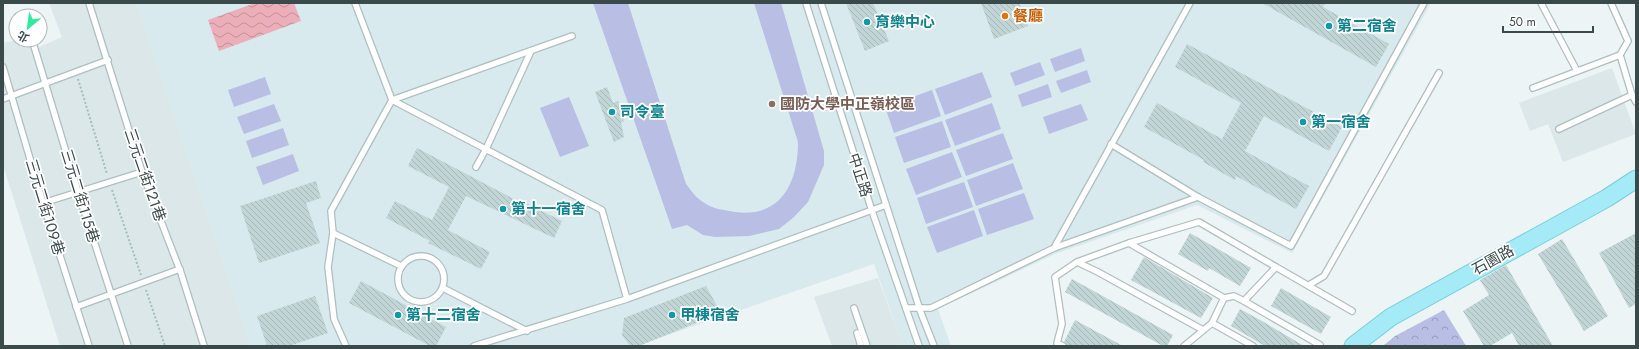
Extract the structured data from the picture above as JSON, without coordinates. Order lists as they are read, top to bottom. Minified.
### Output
{"streets":{"main road":["石園路"],"lane":["三元二街121巷","中正路","三元二街115巷","三元二街109巷"]},"places":["餐廳","育樂中心","第二宿舍","國防大學中正嶺校區","司令臺","第一宿舍","第十一宿舍","第十二宿舍","甲棟宿舍"],"scale_bar":"50 m","north":"bottom left"}
